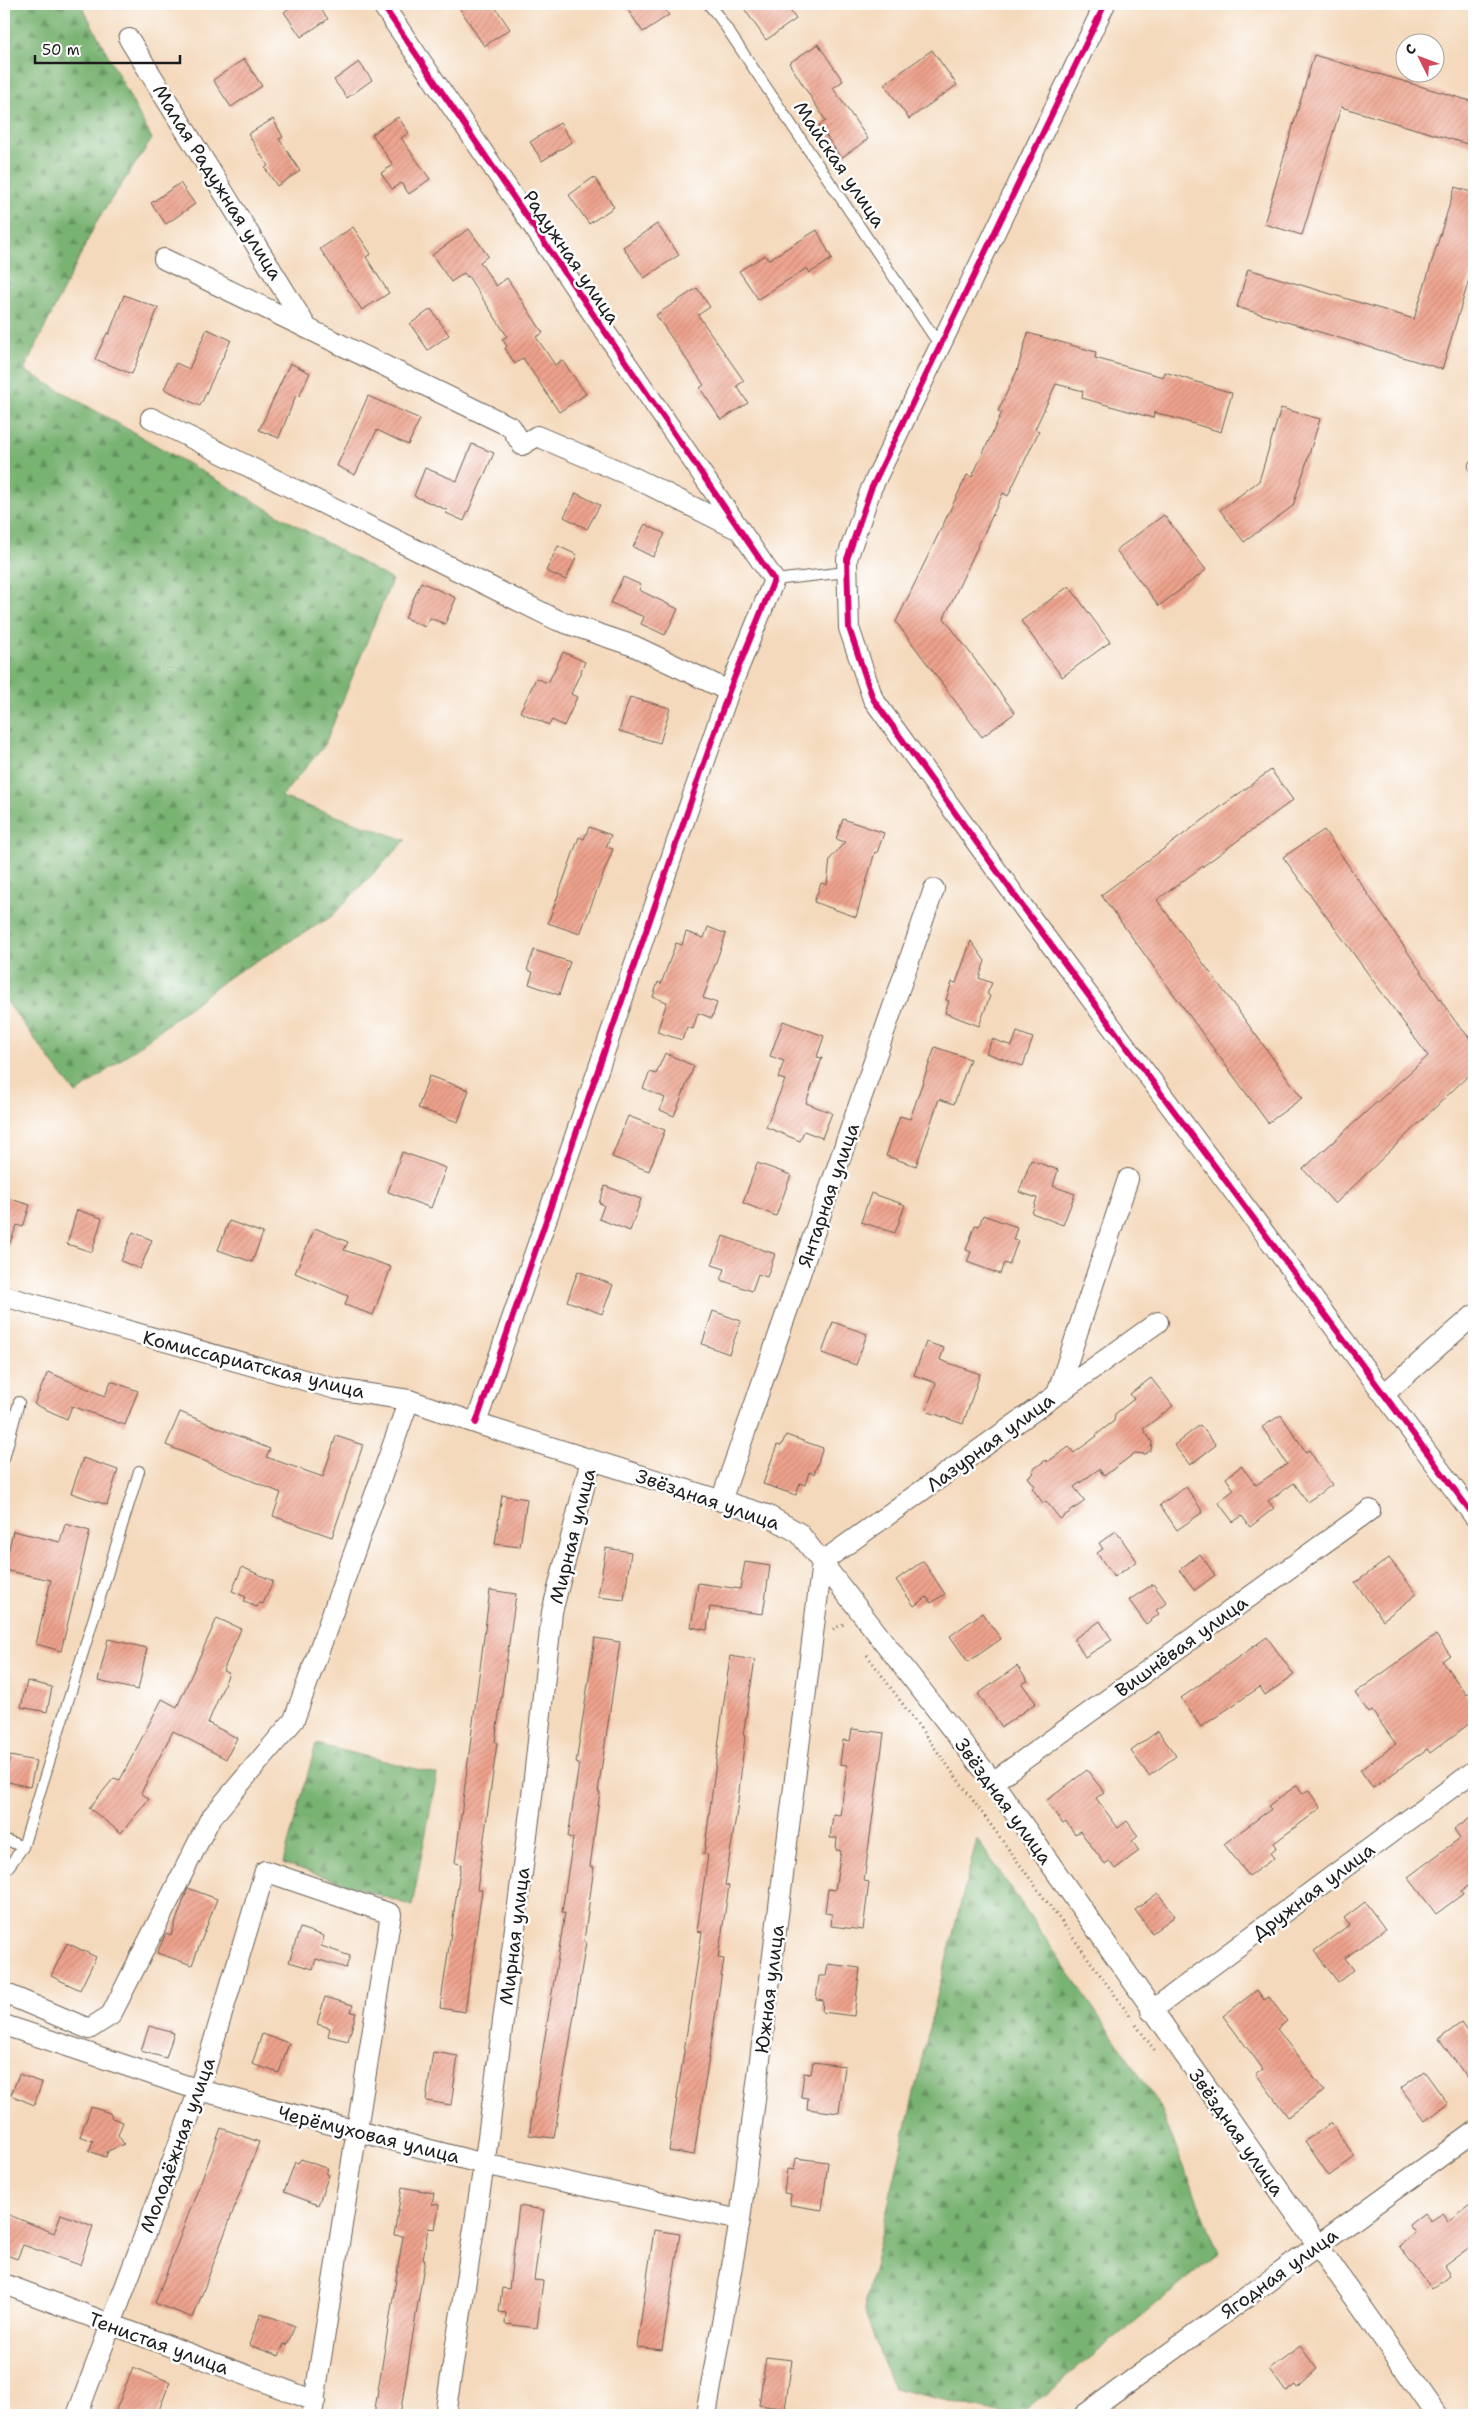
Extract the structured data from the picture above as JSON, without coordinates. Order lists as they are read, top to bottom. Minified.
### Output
{"streets":{"street":["Малая Радужная улица","Радужная улица","Янтарная улица","Комиссариатская улица","Лазурная улица","Звёздная улица","Мирная улица","Вишнёвая улица","Дружная улица","Южная улица","Черёмуховая улица","Молодёжная улица","Ягодная улица","Тенистая улица"],"lane":["Майская улица"]},"crossings":[["Янтарная улица","Звёздная улица"],["Комиссариатская улица","Звёздная улица"],["Лазурная улица","Звёздная улица"],["Лазурная улица","Южная улица"],["Звёздная улица","Мирная улица"],["Звёздная улица","Вишнёвая улица"],["Звёздная улица","Дружная улица"],["Звёздная улица","Южная улица"],["Звёздная улица","Ягодная улица"],["Мирная улица","Черёмуховая улица"],["Южная улица","Черёмуховая улица"],["Черёмуховая улица","Молодёжная улица"],["Молодёжная улица","Тенистая улица"]],"scale_bar":"50 m","north":"top left"}
